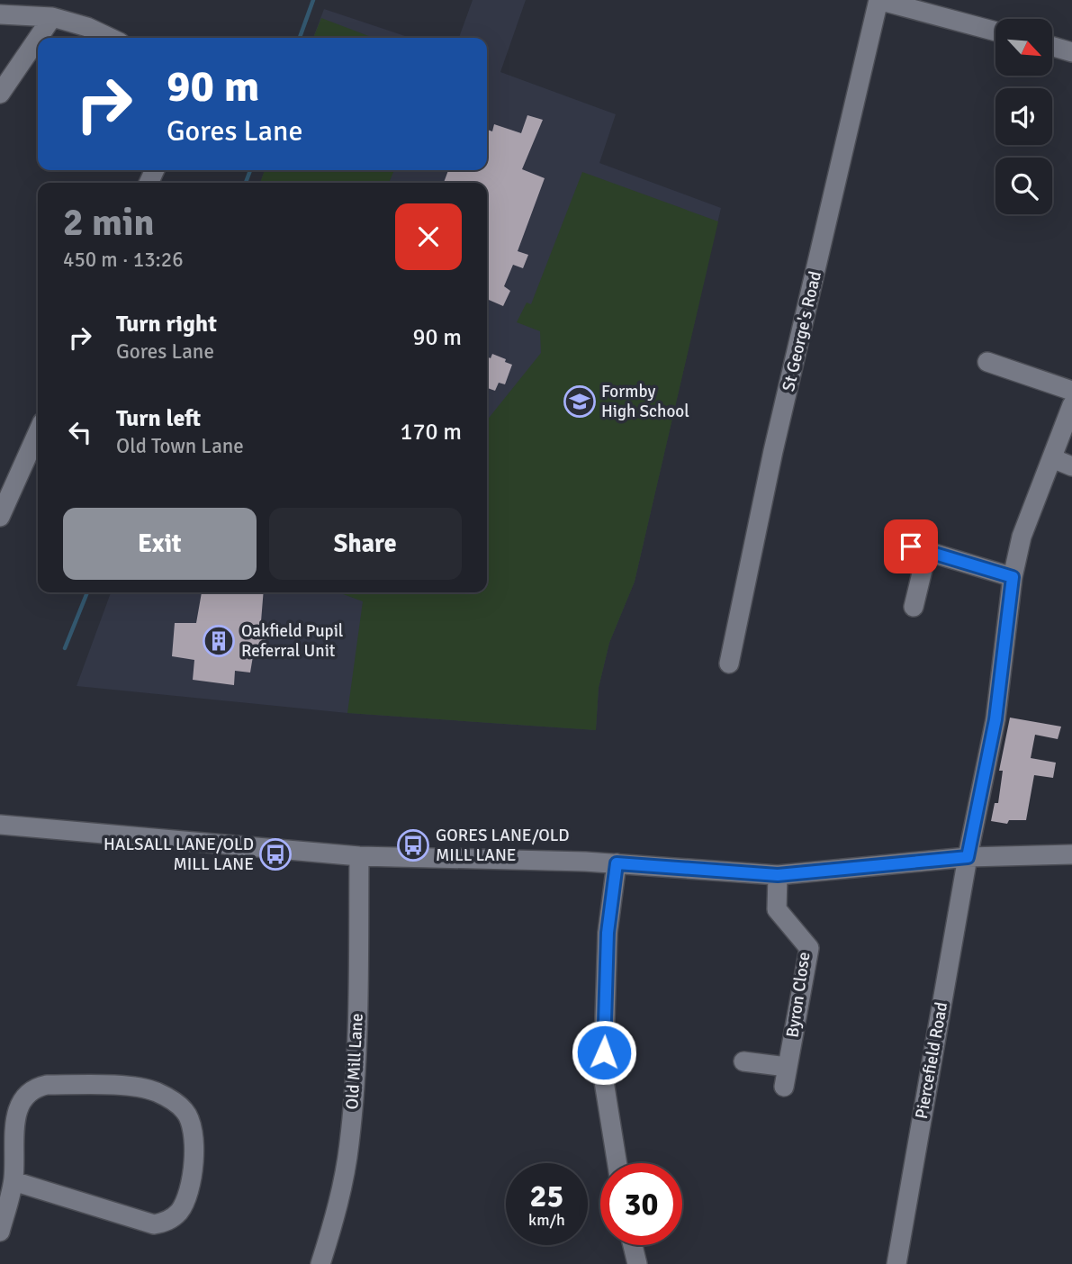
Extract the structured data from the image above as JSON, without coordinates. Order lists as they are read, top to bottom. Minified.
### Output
{"streets":{"street":["St George's Road","Byron Close","Piercefield Road","Old Mill Lane"]},"places":{"school or university":["Formby High School"],"building":["Oakfield Pupil Referral Unit"],"bus stop":["GORES LANE/OLD MILL LANE","HALSALL LANE/OLD MILL LANE"]},"north":"bottom right","page":{"turn":["90 m","Gores Lane"],"heading":["2 min","450 m · 13:26"],"list":[{"name":"Turn right","note":"Gores Lane","value":"90 m"},{"name":"Turn left","note":"Old Town Lane","value":"170 m"}],"buttons":["Exit","Share"],"speed":"25 km/h","limit":"30"}}
